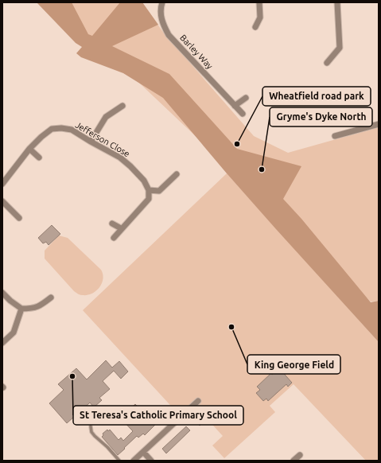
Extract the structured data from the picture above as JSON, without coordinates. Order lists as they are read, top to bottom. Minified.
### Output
{"streets":{"street":["Barley Way","Jefferson Close"]},"places":["Wheatfield road park","Gryme's Dyke North","King George Field","St Teresa's Catholic Primary School"]}
